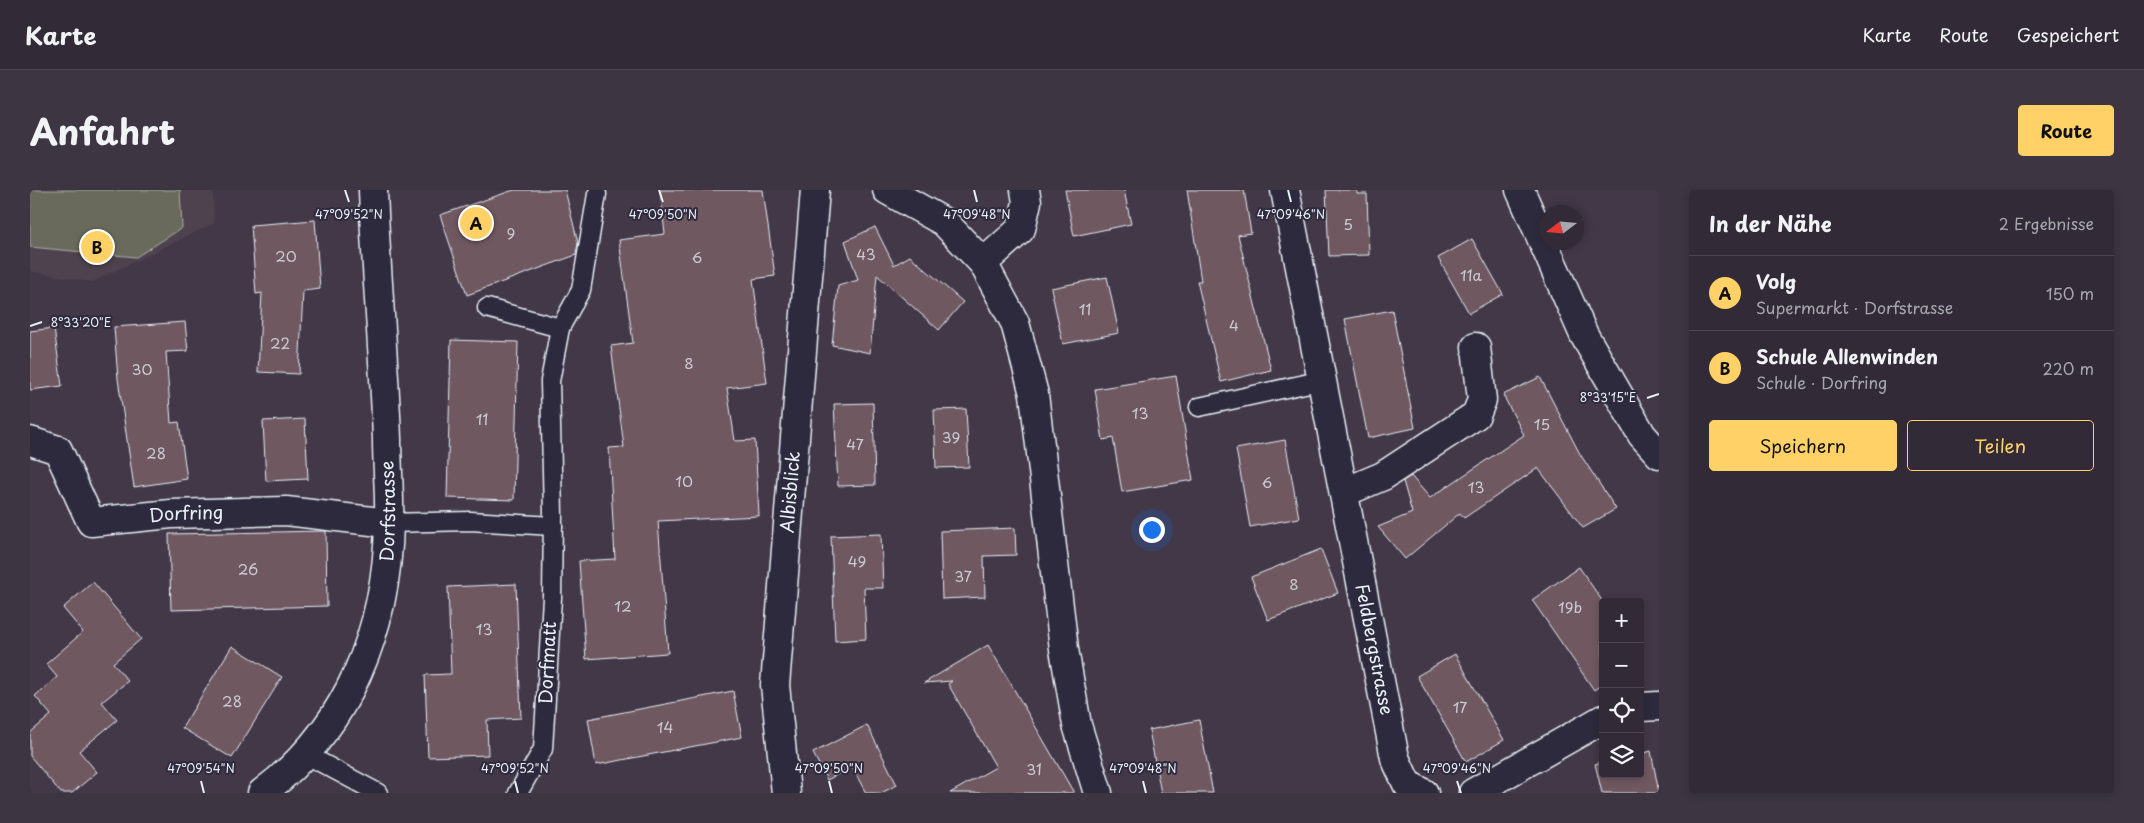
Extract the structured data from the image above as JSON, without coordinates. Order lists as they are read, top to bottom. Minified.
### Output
{"streets":{"street":["Albisblick","Dorfstrasse","Dorfring","Feldbergstrasse"],"lane":["Dorfmatt"]},"crossings":[["Dorfstrasse","Dorfring"]],"house_numbers":["5","9","43","20","6","11a","11","4","22","8","30","13","11","15","39","47","28","10","6","13","49","26","37","8","12","19b","13","28","17","14","31"],"north":"left","page":{"header":"Karte","nav":["Karte","Route","Gespeichert"],"title":"Anfahrt","buttons":["Route",["Speichern","Teilen"]],"heading":["In der Nähe","2 Ergebnisse"],"pins":["A","B"],"list":[{"mark":"A","name":"Volg","note":"Supermarkt · Dorfstrasse","value":"150 m"},{"mark":"B","name":"Schule Allenwinden","note":"Schule · Dorfring","value":"220 m"}],"map_buttons":["+","−"]},"coordinates":["47°09'52\"N","47°09'50\"N","47°09'48\"N","47°09'46\"N","8°33'20\"E","8°33'15\"E","47°09'54\"N"]}
